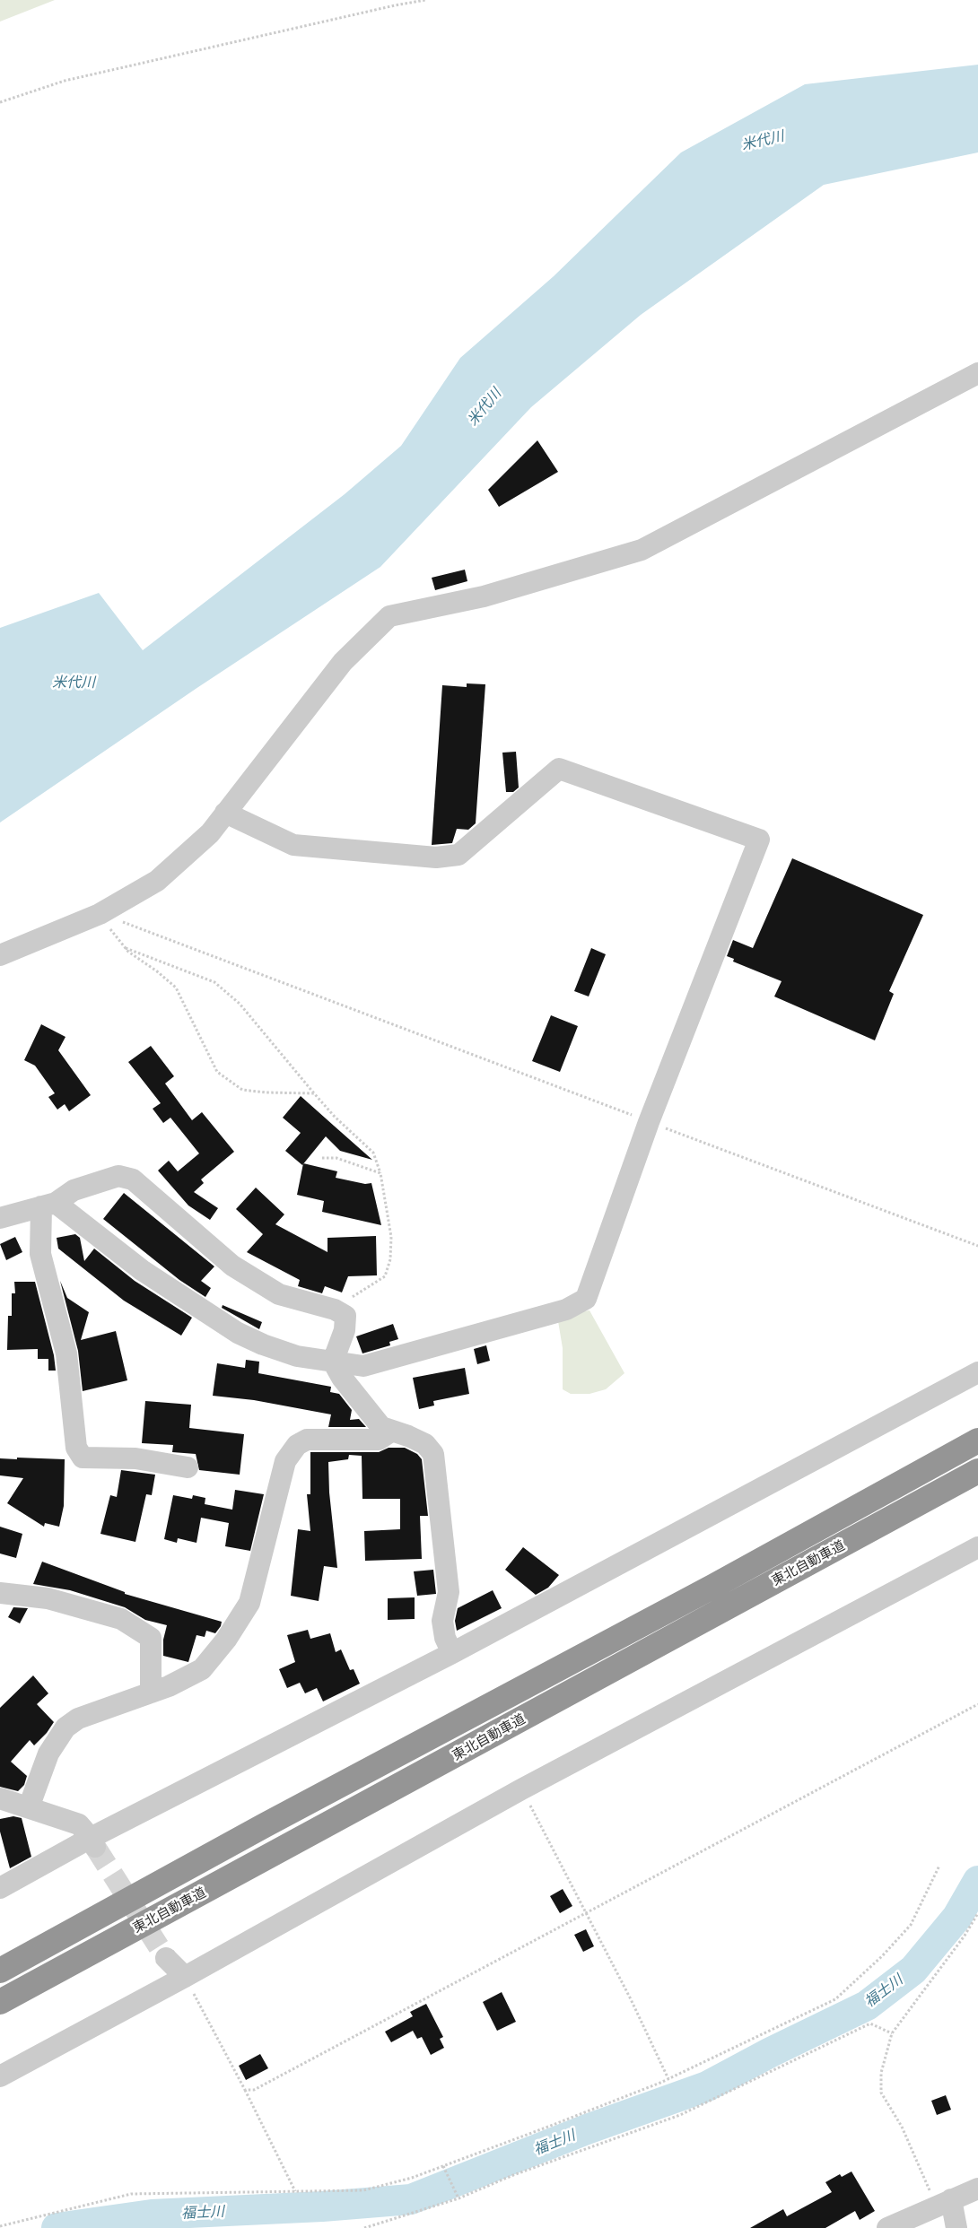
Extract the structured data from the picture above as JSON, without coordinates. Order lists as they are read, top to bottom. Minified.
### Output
{"streets":{"highway":["東北自動車道"]},"water":["米代川","福士川"]}
